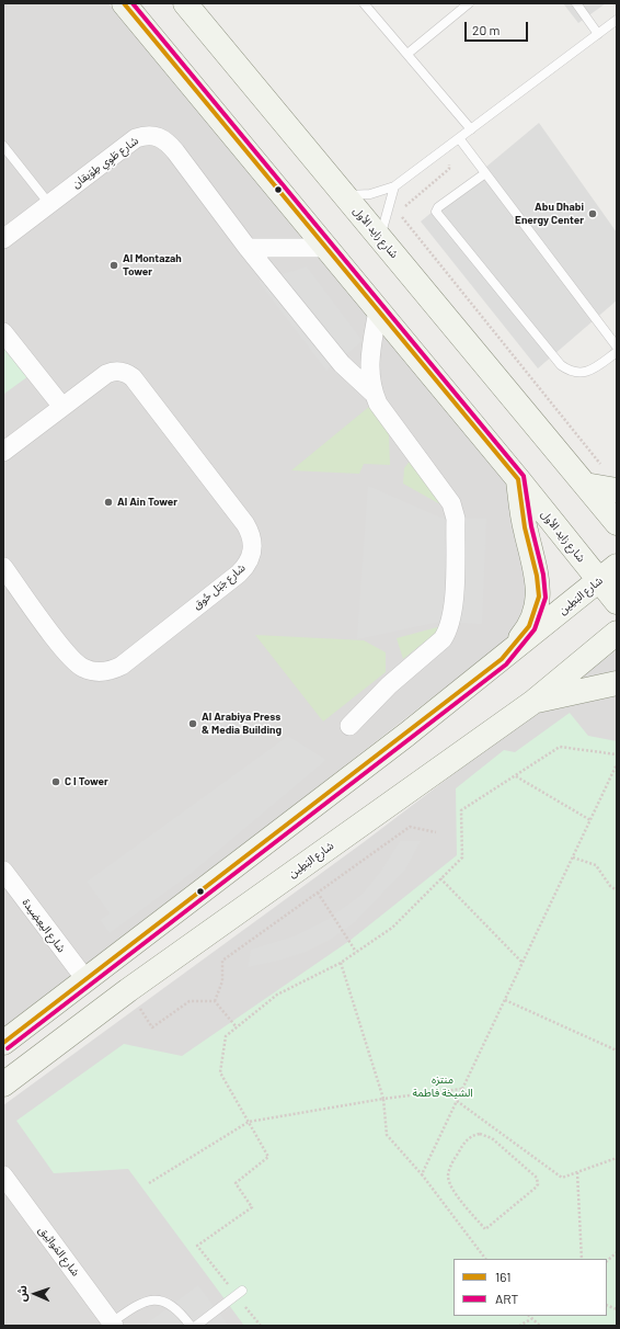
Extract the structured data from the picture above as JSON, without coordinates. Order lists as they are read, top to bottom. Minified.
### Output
{"streets":{"main road":["شارع زايد الأول","شارع البَطِين"],"street":["شارع طَوِي طِوَيقان","شارع جَبَل حُوق","شارع اليعِضِيدة","شارع المَواثِيق"]},"crossings":[["شارع زايد الأول","شارع البَطِين"],["شارع البَطِين","شارع اليعِضِيدة"]],"parks":["منتزه الشيخة فاطمة"],"places":["Abu Dhabi Energy Center","Al Montazah Tower","Al Ain Tower","Al Arabiya Press & Media Building","C I Tower"],"lines":["transit line 161","transit line ART"],"legend":["161","ART"],"scale_bar":"20 m","north":"left"}
